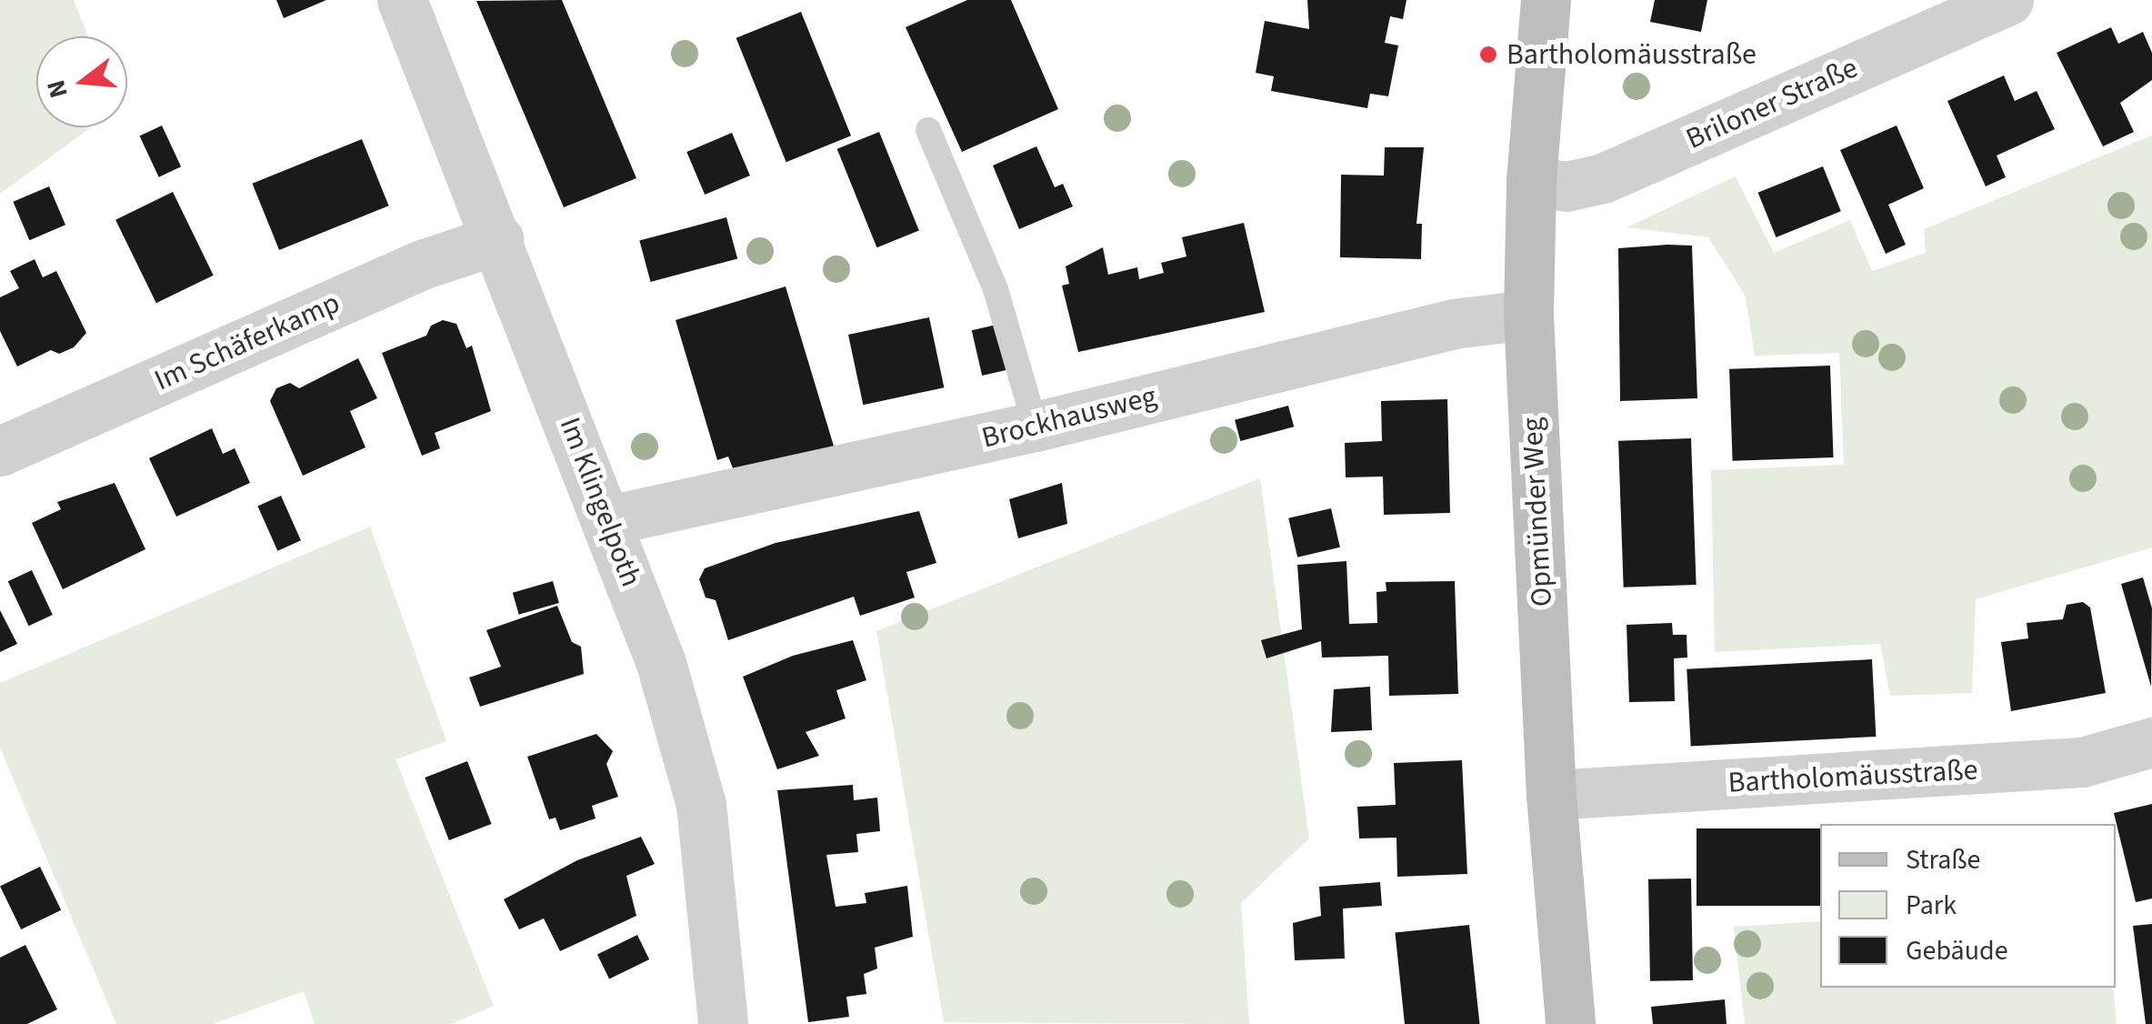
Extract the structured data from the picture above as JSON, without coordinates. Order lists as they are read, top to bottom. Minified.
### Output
{"streets":{"street":["Briloner Straße","Im Schäferkamp","Brockhausweg","Im Klingelpoth","Opmünder Weg","Bartholomäusstraße"]},"crossings":[["Briloner Straße","Opmünder Weg"],["Im Schäferkamp","Im Klingelpoth"],["Brockhausweg","Im Klingelpoth"],["Brockhausweg","Opmünder Weg"],["Opmünder Weg","Bartholomäusstraße"]],"places":["Bartholomäusstraße"],"legend":["Straße","Park","Gebäude"],"north":"left"}
